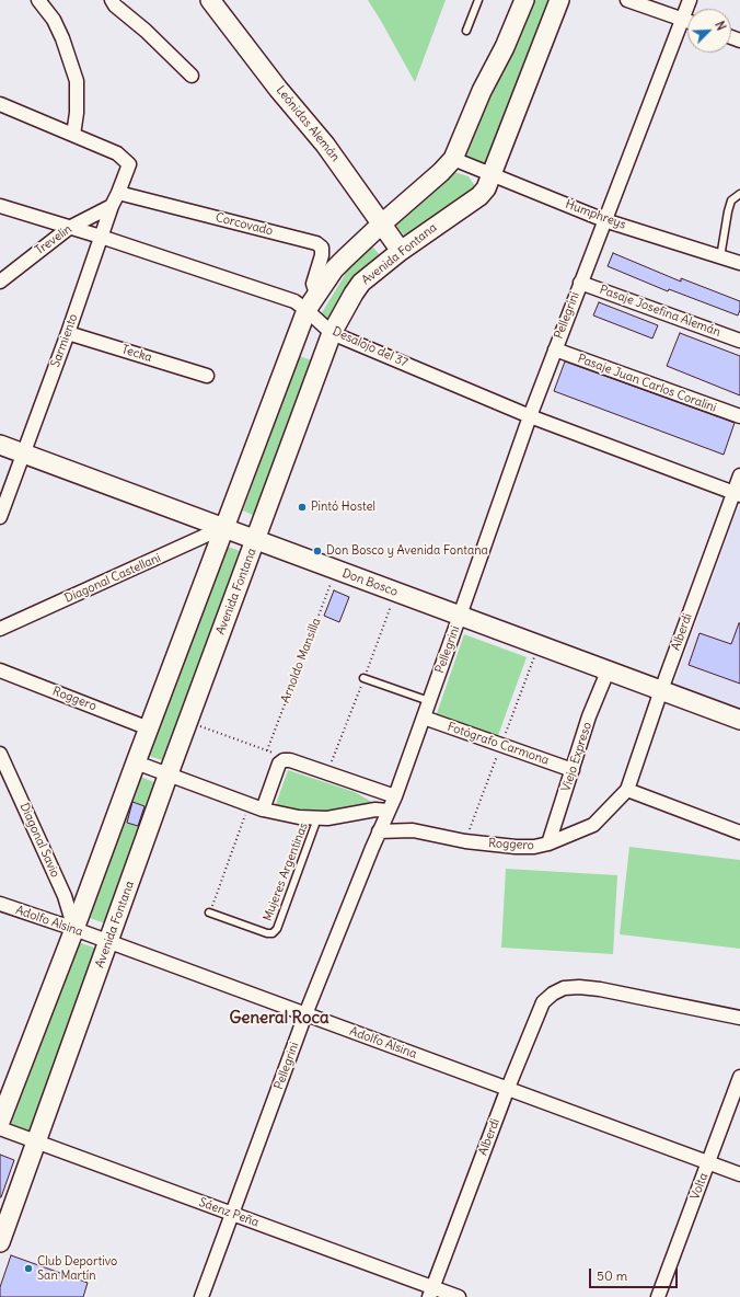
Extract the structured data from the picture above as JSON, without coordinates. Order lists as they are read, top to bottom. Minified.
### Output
{"streets":{"street":["Leónidas Alemán","Humphreys","Corcovado","Trevelin","Avenida Fontana","Pasaje Josefina Alemán","Pellegrini","Sarmiento","Desalojo del 37","Tecka","Pasaje Juan Carlos Coralini","Diagonal Castellani","Don Bosco","Alberdi","Roggero","Fotógrafo Carmona","Viejo Expreso","Diagonal Savio","Adolfo Alsina","Volta","Sáenz Peña"],"lane":["Mujeres Argentinas"],"path":["Arnoldo Mansilla"]},"crossings":[["Leónidas Alemán","Avenida Fontana"],["Humphreys","Avenida Fontana"],["Humphreys","Pellegrini"],["Corcovado","Sarmiento"],["Corcovado","Desalojo del 37"],["Trevelin","Sarmiento"],["Trevelin","Desalojo del 37"],["Avenida Fontana","Desalojo del 37"],["Avenida Fontana","Don Bosco"],["Avenida Fontana","Adolfo Alsina"],["Avenida Fontana","Sáenz Peña"],["Pasaje Josefina Alemán","Pellegrini"],["Pellegrini","Desalojo del 37"],["Pellegrini","Pasaje Juan Carlos Coralini"],["Pellegrini","Don Bosco"],["Pellegrini","Roggero"],["Pellegrini","Fotógrafo Carmona"],["Pellegrini","Adolfo Alsina"],["Pellegrini","Sáenz Peña"],["Sarmiento","Desalojo del 37"],["Sarmiento","Tecka"],["Sarmiento","Don Bosco"],["Desalojo del 37","Alberdi"],["Diagonal Castellani","Don Bosco"],["Don Bosco","Alberdi"],["Don Bosco","Arnoldo Mansilla"],["Don Bosco","Viejo Expreso"],["Alberdi","Roggero"],["Alberdi","Adolfo Alsina"],["Alberdi","Sáenz Peña"],["Roggero","Viejo Expreso"],["Fotógrafo Carmona","Viejo Expreso"],["Diagonal Savio","Adolfo Alsina"],["Adolfo Alsina","Volta"]],"districts":["General Roca"],"places":["Pintó Hostel","Don Bosco y Avenida Fontana","Club Deportivo San Martín"],"scale_bar":"50 m","north":"top right"}
